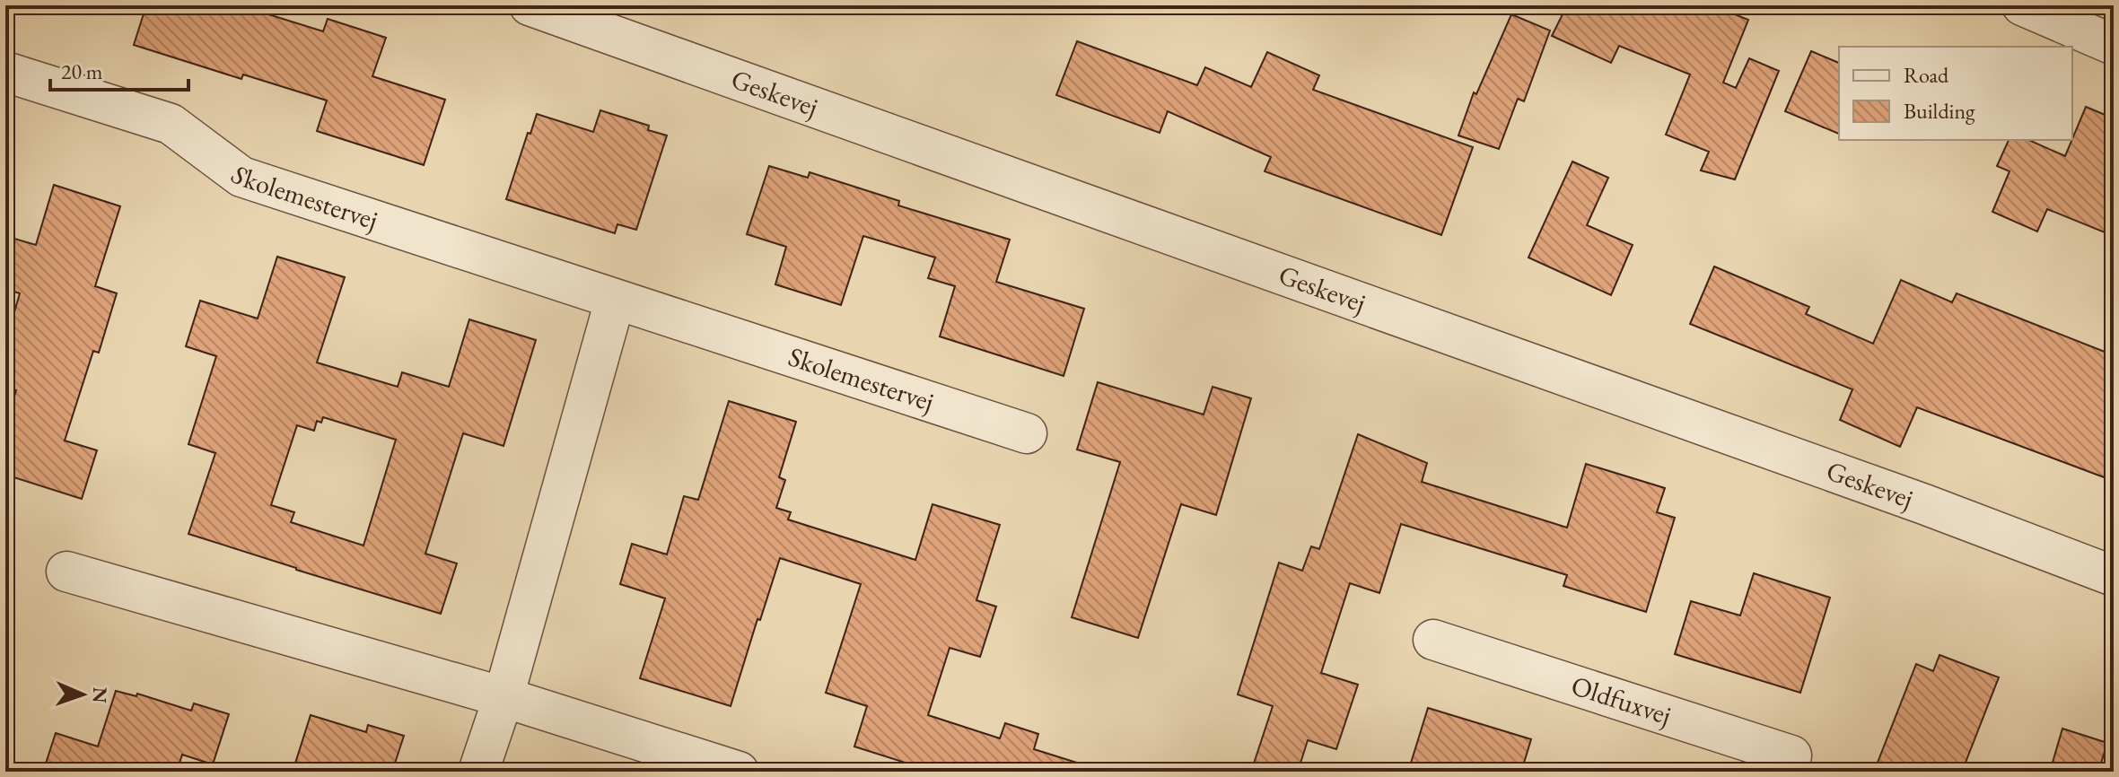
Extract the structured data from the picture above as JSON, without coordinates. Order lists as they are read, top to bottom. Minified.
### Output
{"streets":{"street":["Geskevej","Skolemestervej","Oldfuxvej"]},"legend":["Road","Building"],"scale_bar":"20 m","north":"right"}
